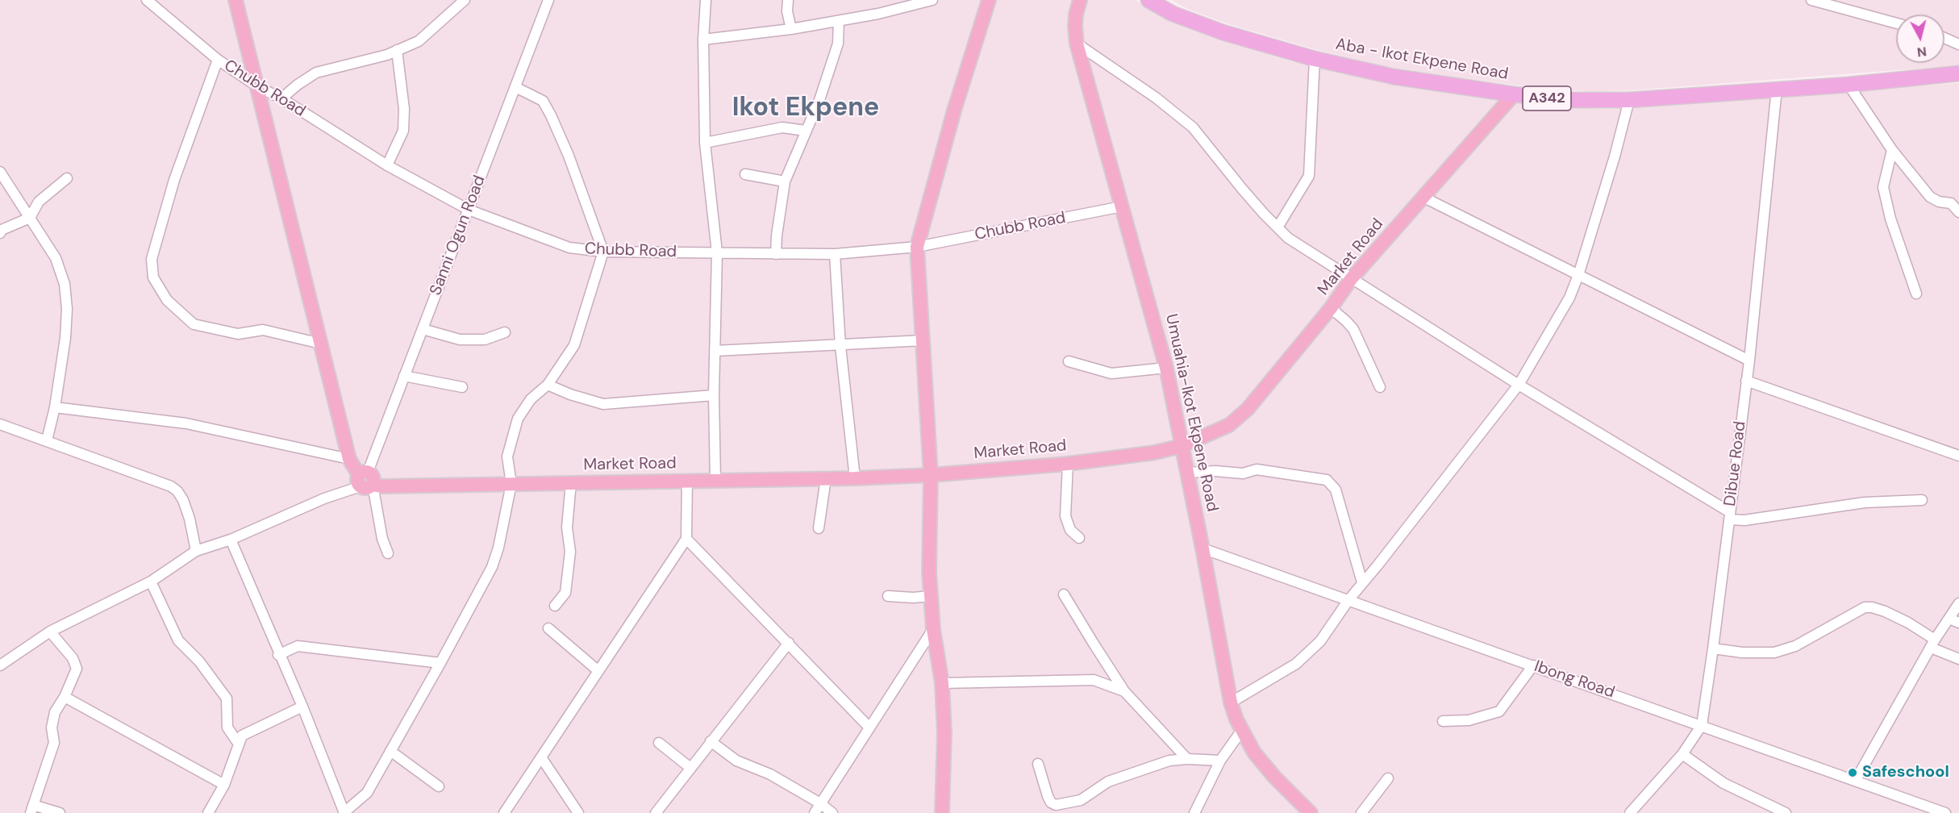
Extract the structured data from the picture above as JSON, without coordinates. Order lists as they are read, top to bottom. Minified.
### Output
{"streets":{"highway":["Aba - Ikot Ekpene Road","A342"],"main road":["Market Road","Umuahia-Ikot Ekpene Road"],"street":["Chubb Road","Sanni Ogun Road","Dibue Road","Ibong Road"]},"crossings":[["Aba - Ikot Ekpene Road","Market Road"],["Aba - Ikot Ekpene Road","Dibue Road"],["Chubb Road","Sanni Ogun Road"],["Chubb Road","Umuahia-Ikot Ekpene Road"],["Sanni Ogun Road","Market Road"],["Market Road","Umuahia-Ikot Ekpene Road"],["Umuahia-Ikot Ekpene Road","Ibong Road"],["Dibue Road","Ibong Road"]],"districts":["Ikot Ekpene"],"places":["Safeschool"],"north":"bottom"}
